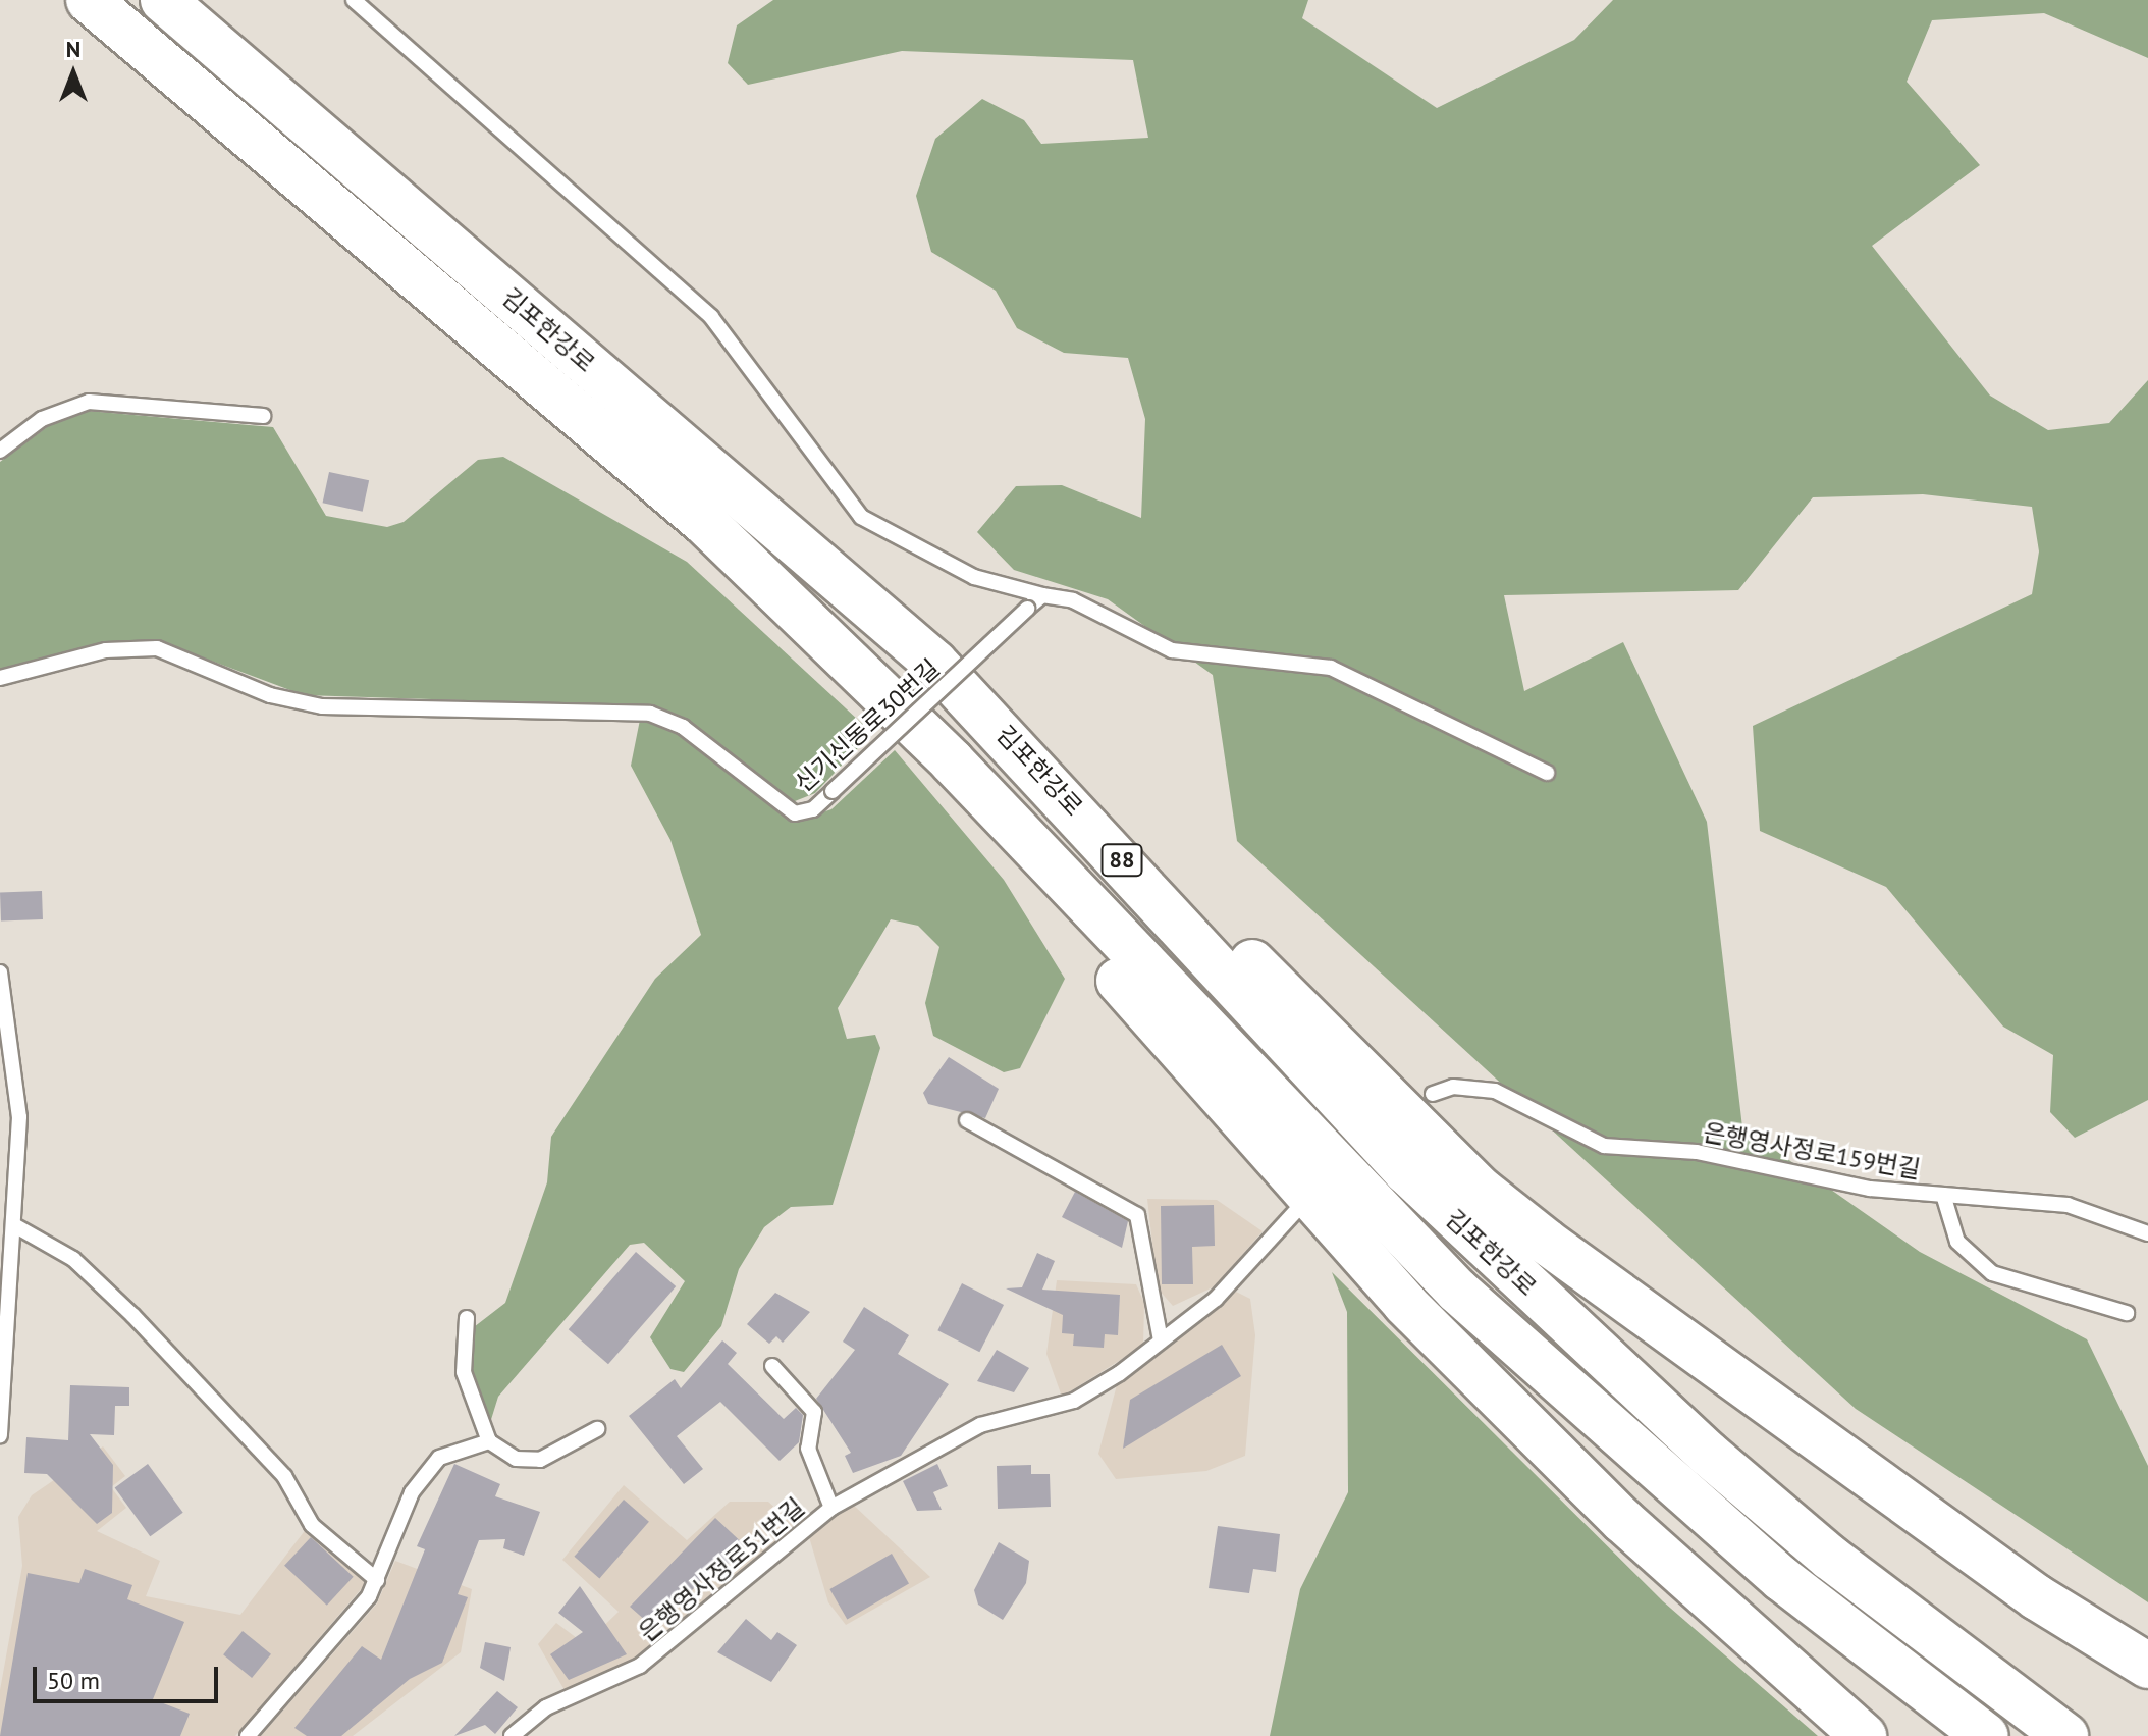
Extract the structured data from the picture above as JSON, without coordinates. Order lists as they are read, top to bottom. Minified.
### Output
{"streets":{"highway":["김포한강로","88"],"lane":["신기신동로30번길","은행영사정로159번길","은행영사정로51번길"]},"scale_bar":"50 m","north":"top"}
